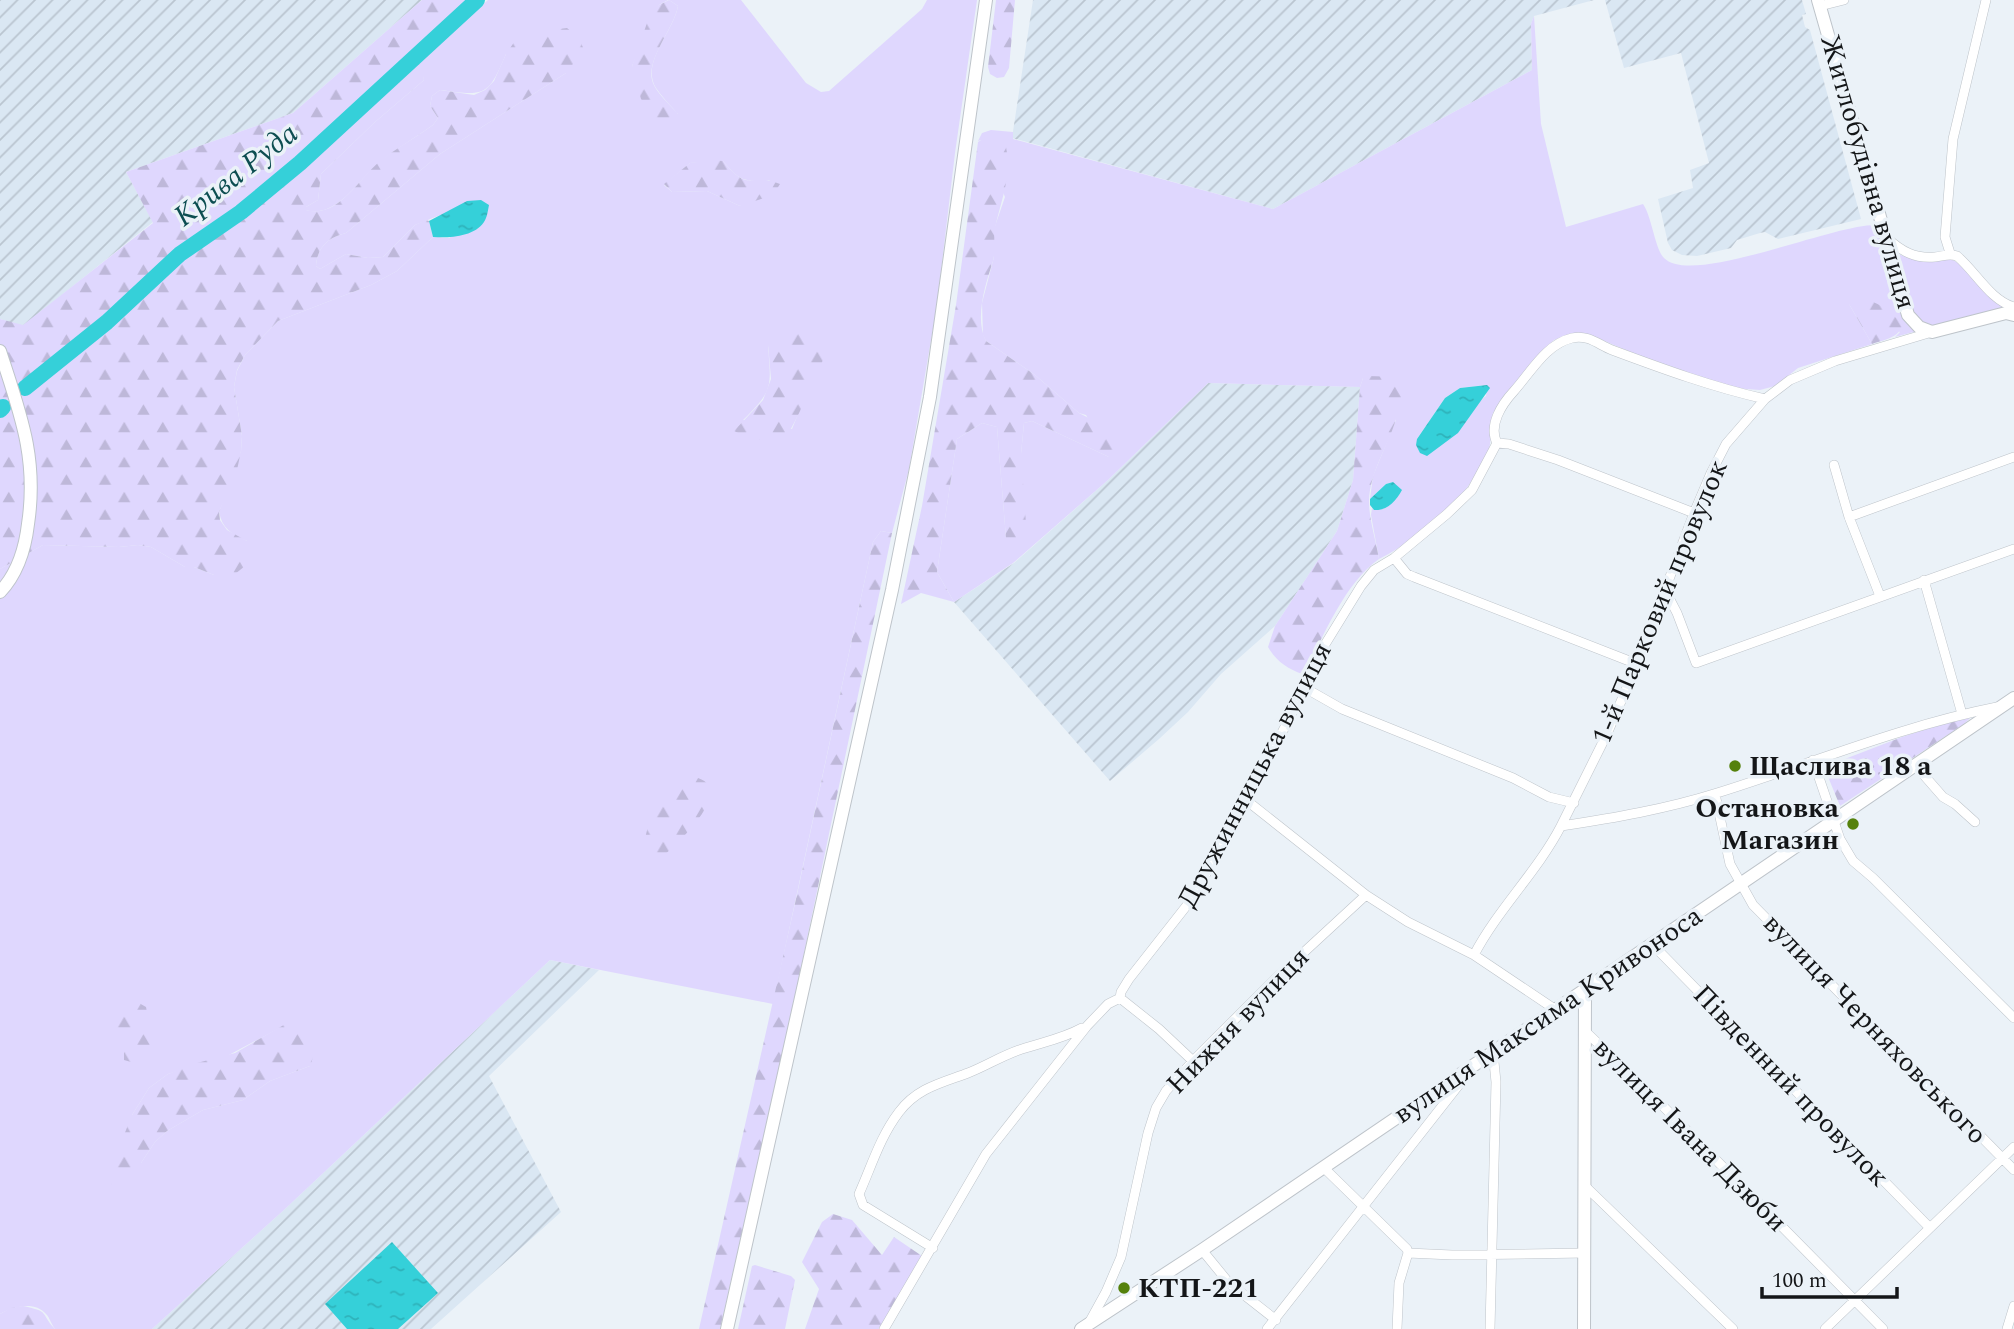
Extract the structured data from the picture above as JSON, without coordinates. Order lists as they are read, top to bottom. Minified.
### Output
{"streets":{"street":["Житлобудівна вулиця","1-й Парковий провулок","Дружинницька вулиця","вулиця Максима Кривоноса","Нижня вулиця","вулиця Черняховського","Південний провулок","вулиця Івана Дзюби"]},"crossings":[["Житлобудівна вулиця","1-й Парковий провулок"],["1-й Парковий провулок","Дружинницька вулиця"],["вулиця Максима Кривоноса","Нижня вулиця"],["вулиця Максима Кривоноса","вулиця Черняховського"],["вулиця Максима Кривоноса","Південний провулок"]],"water":["Крива Руда"],"places":["Щаслива 18 а","Остановка Магазин","КТП-221"],"scale_bar":"100 m"}
